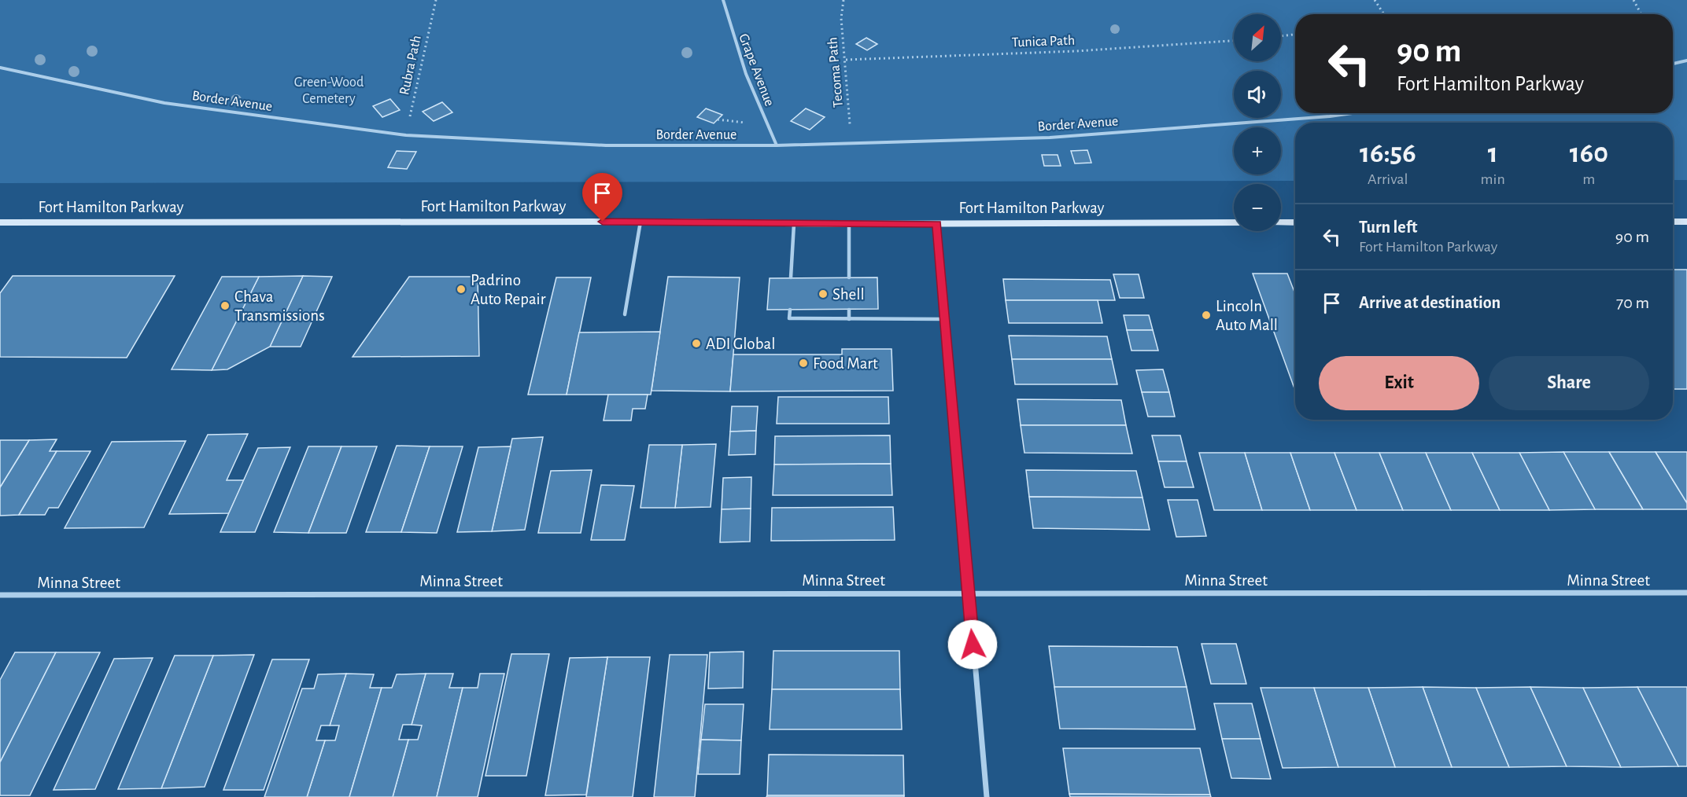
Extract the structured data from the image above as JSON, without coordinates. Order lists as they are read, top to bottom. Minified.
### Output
{"streets":{"main road":["Fort Hamilton Parkway"],"street":["Minna Street"],"lane":["Grape Avenue","Border Avenue"],"path":["Tunica Path","Rubra Path","Tecoma Path"]},"crossings":[["Tunica Path","Tecoma Path"],["Rubra Path","Border Avenue"],["Grape Avenue","Border Avenue"],["Tecoma Path","Border Avenue"]],"parks":["Green-Wood Cemetery"],"places":["Padrino Auto Repair","Shell","Chava Transmissions","Lincoln Auto Mall","ADI Global","Food Mart"],"north":"top right","page":{"map_buttons":["+","−"],"turn":["90 m","Fort Hamilton Parkway"],"eta":["16:56","Arrival","1","min","160","m"],"list":[{"name":"Turn left","note":"Fort Hamilton Parkway","value":"90 m"},{"name":"Arrive at destination","value":"70 m"}],"buttons":["Exit","Share"]}}
